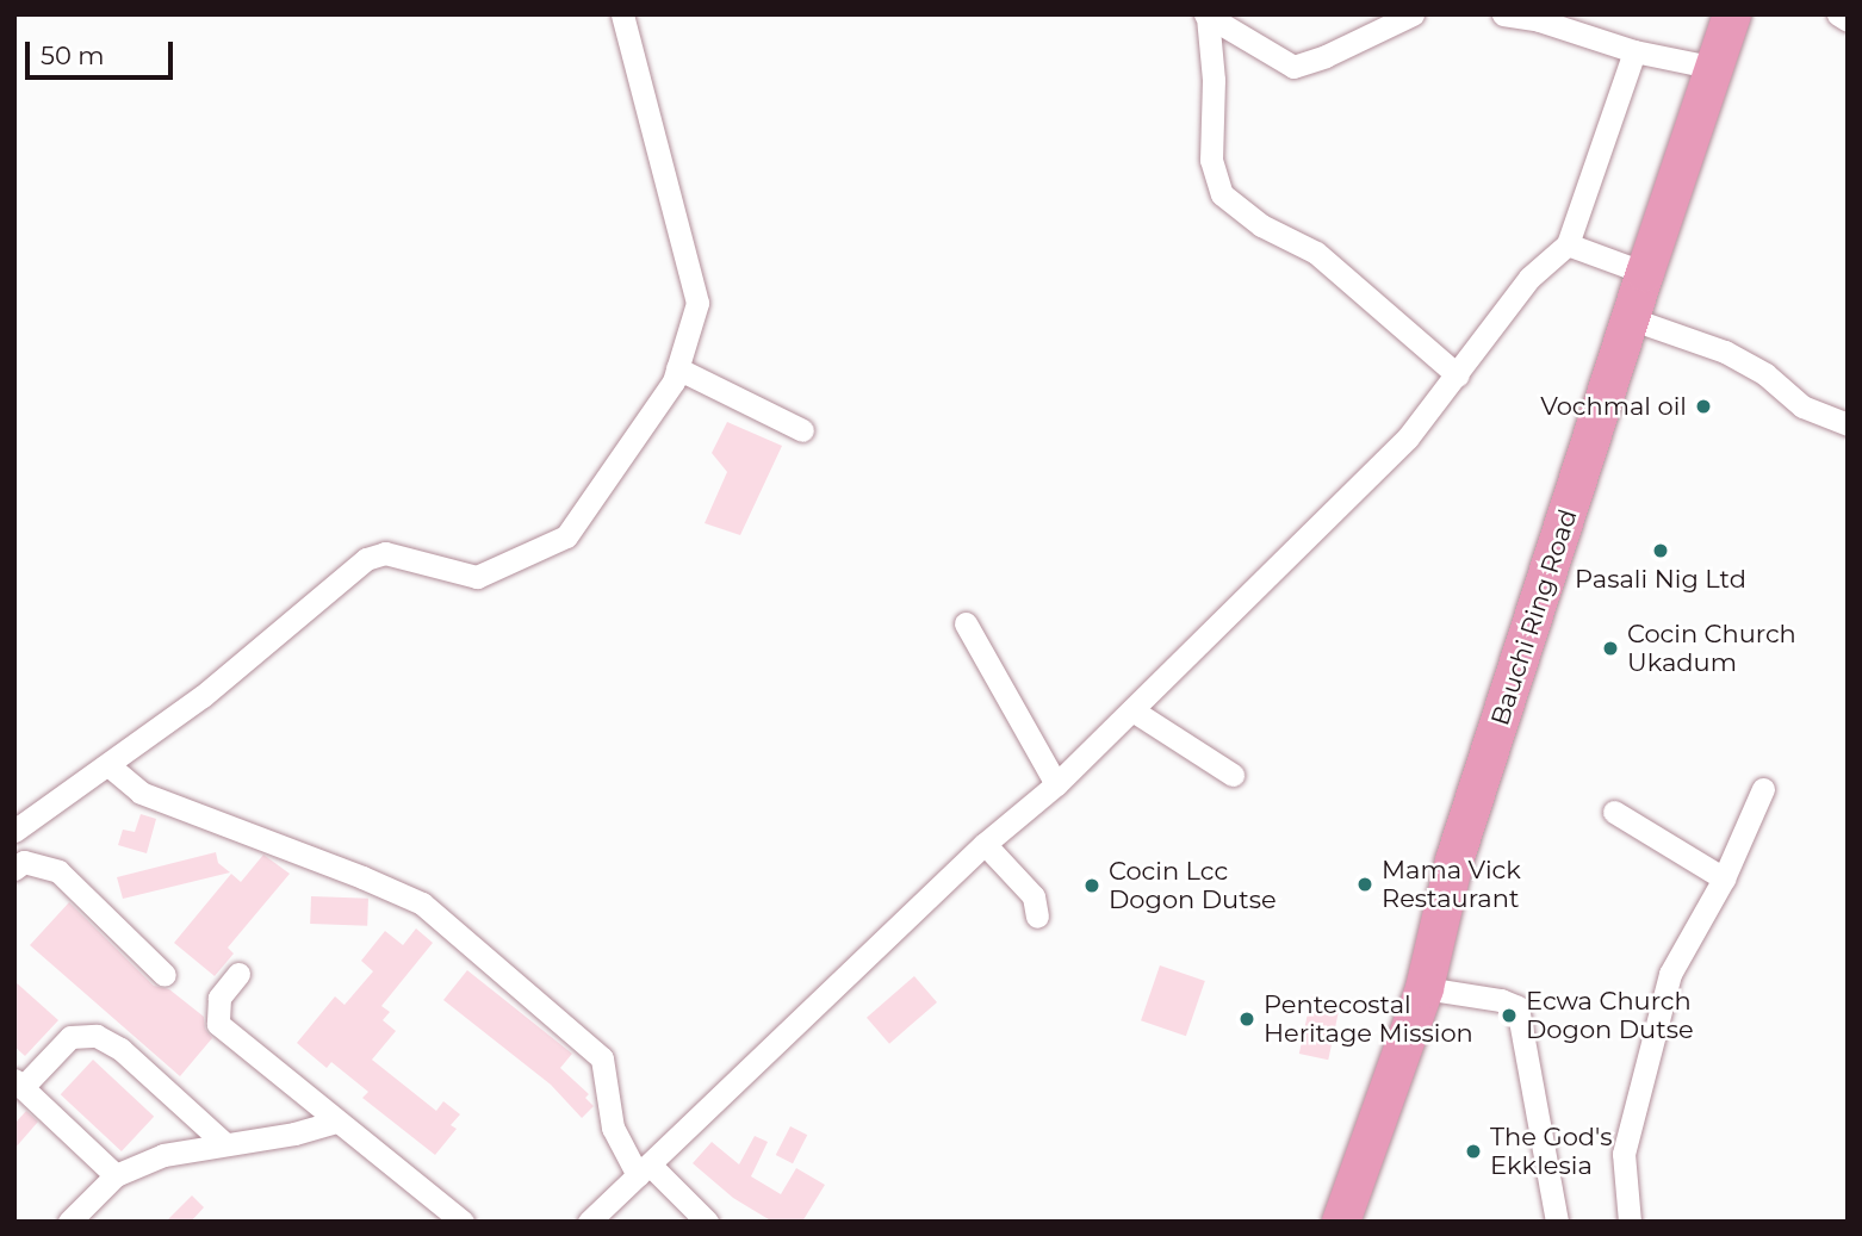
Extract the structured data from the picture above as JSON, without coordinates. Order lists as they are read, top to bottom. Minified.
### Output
{"streets":{"main road":["Bauchi Ring Road"]},"places":["Vochmal oil","Pasali Nig Ltd","Cocin Church Ukadum","Mama Vick Restaurant","Cocin Lcc Dogon Dutse","Ecwa Church Dogon Dutse","Pentecostal Heritage Mission","The God's Ekklesia"],"scale_bar":"50 m"}
